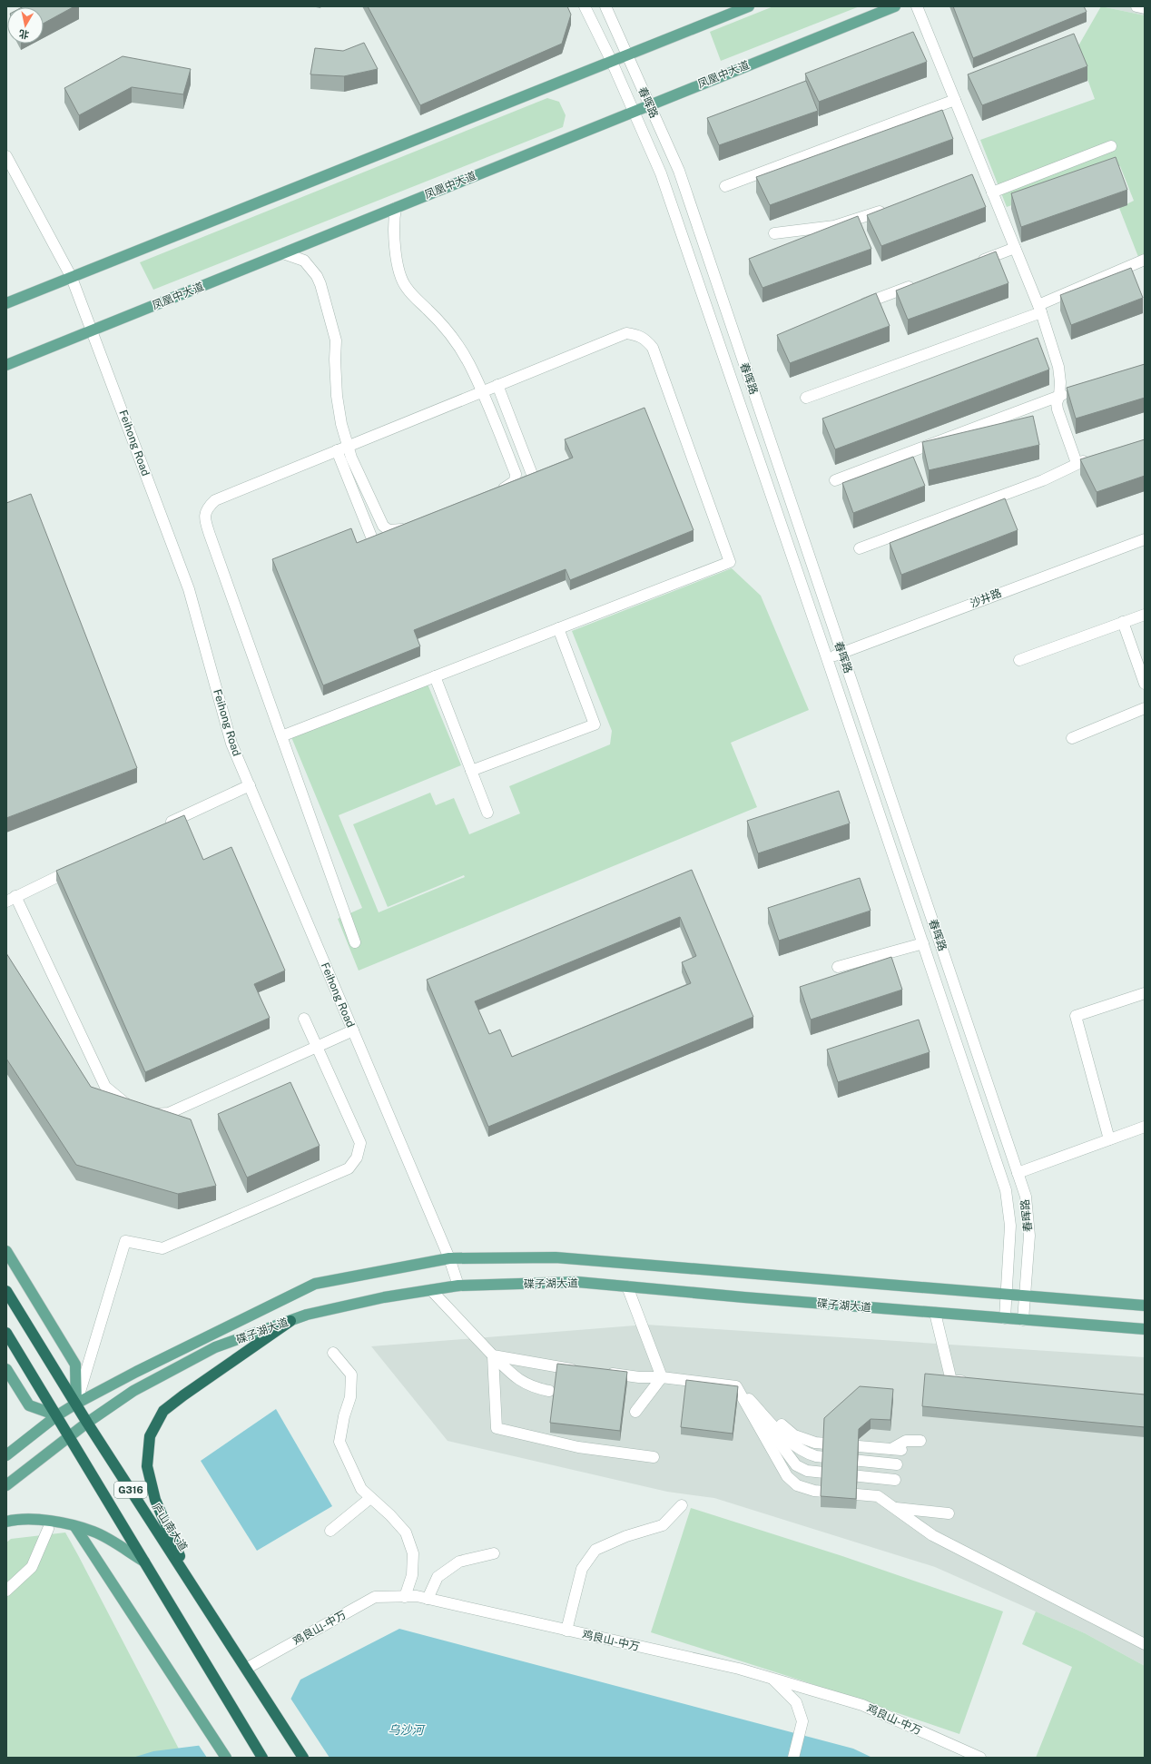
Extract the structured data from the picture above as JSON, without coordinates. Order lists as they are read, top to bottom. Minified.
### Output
{"streets":{"highway":["G316","庐山南大道"],"main road":["凤凰中大道","碟子湖大道"],"street":["春晖路","Feihong Road","沙井路","鸡良山-中万"]},"crossings":[["凤凰中大道","春晖路"],["凤凰中大道","Feihong Road"],["春晖路","沙井路"],["春晖路","碟子湖大道"],["Feihong Road","碟子湖大道"],["碟子湖大道","G316"],["碟子湖大道","庐山南大道"],["庐山南大道","鸡良山-中万"]],"water":["乌沙河"],"north":"bottom"}
